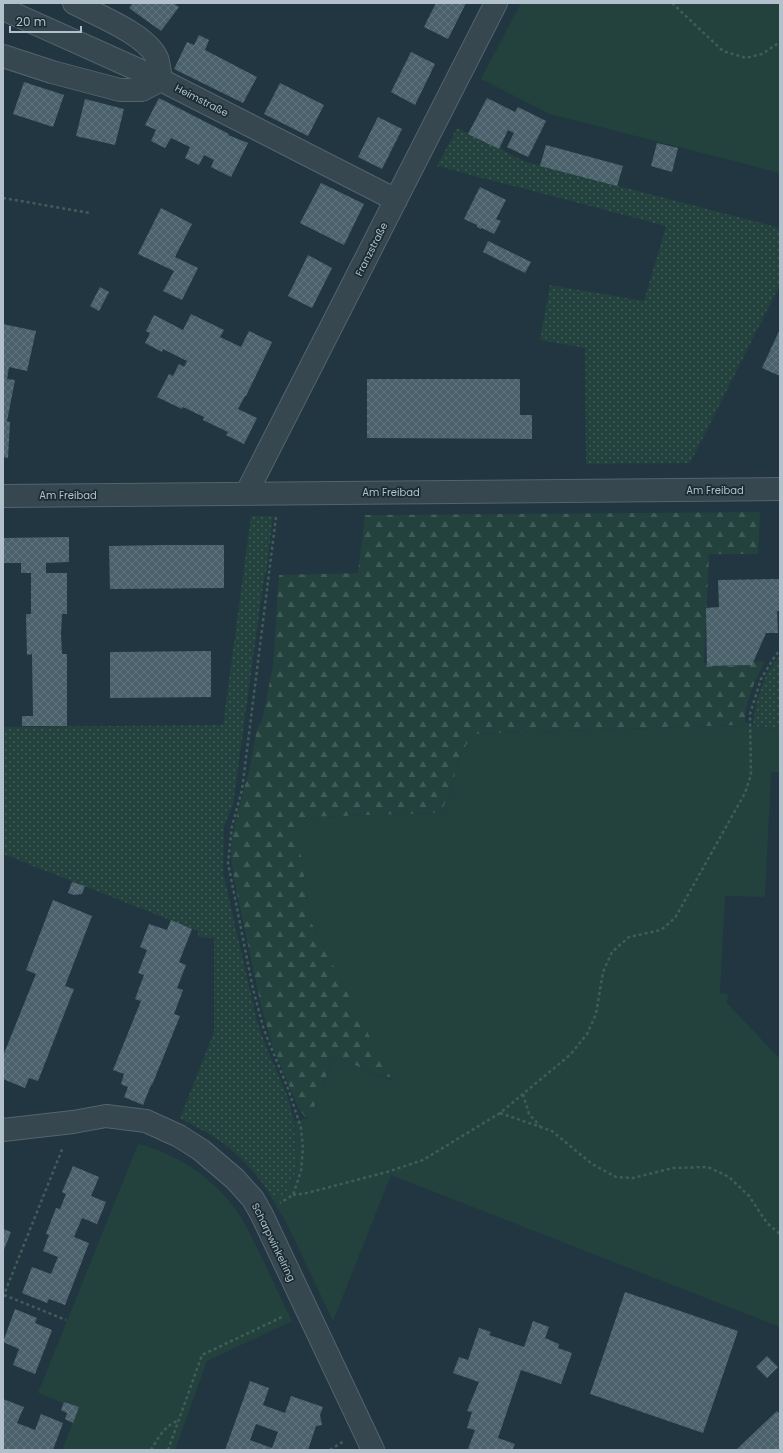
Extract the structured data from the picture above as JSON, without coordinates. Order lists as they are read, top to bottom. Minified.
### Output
{"streets":{"street":["Heimstraße","Franzstraße","Am Freibad","Scharpwinkelring"]},"crossings":[["Heimstraße","Franzstraße"],["Franzstraße","Am Freibad"]],"scale_bar":"20 m"}
